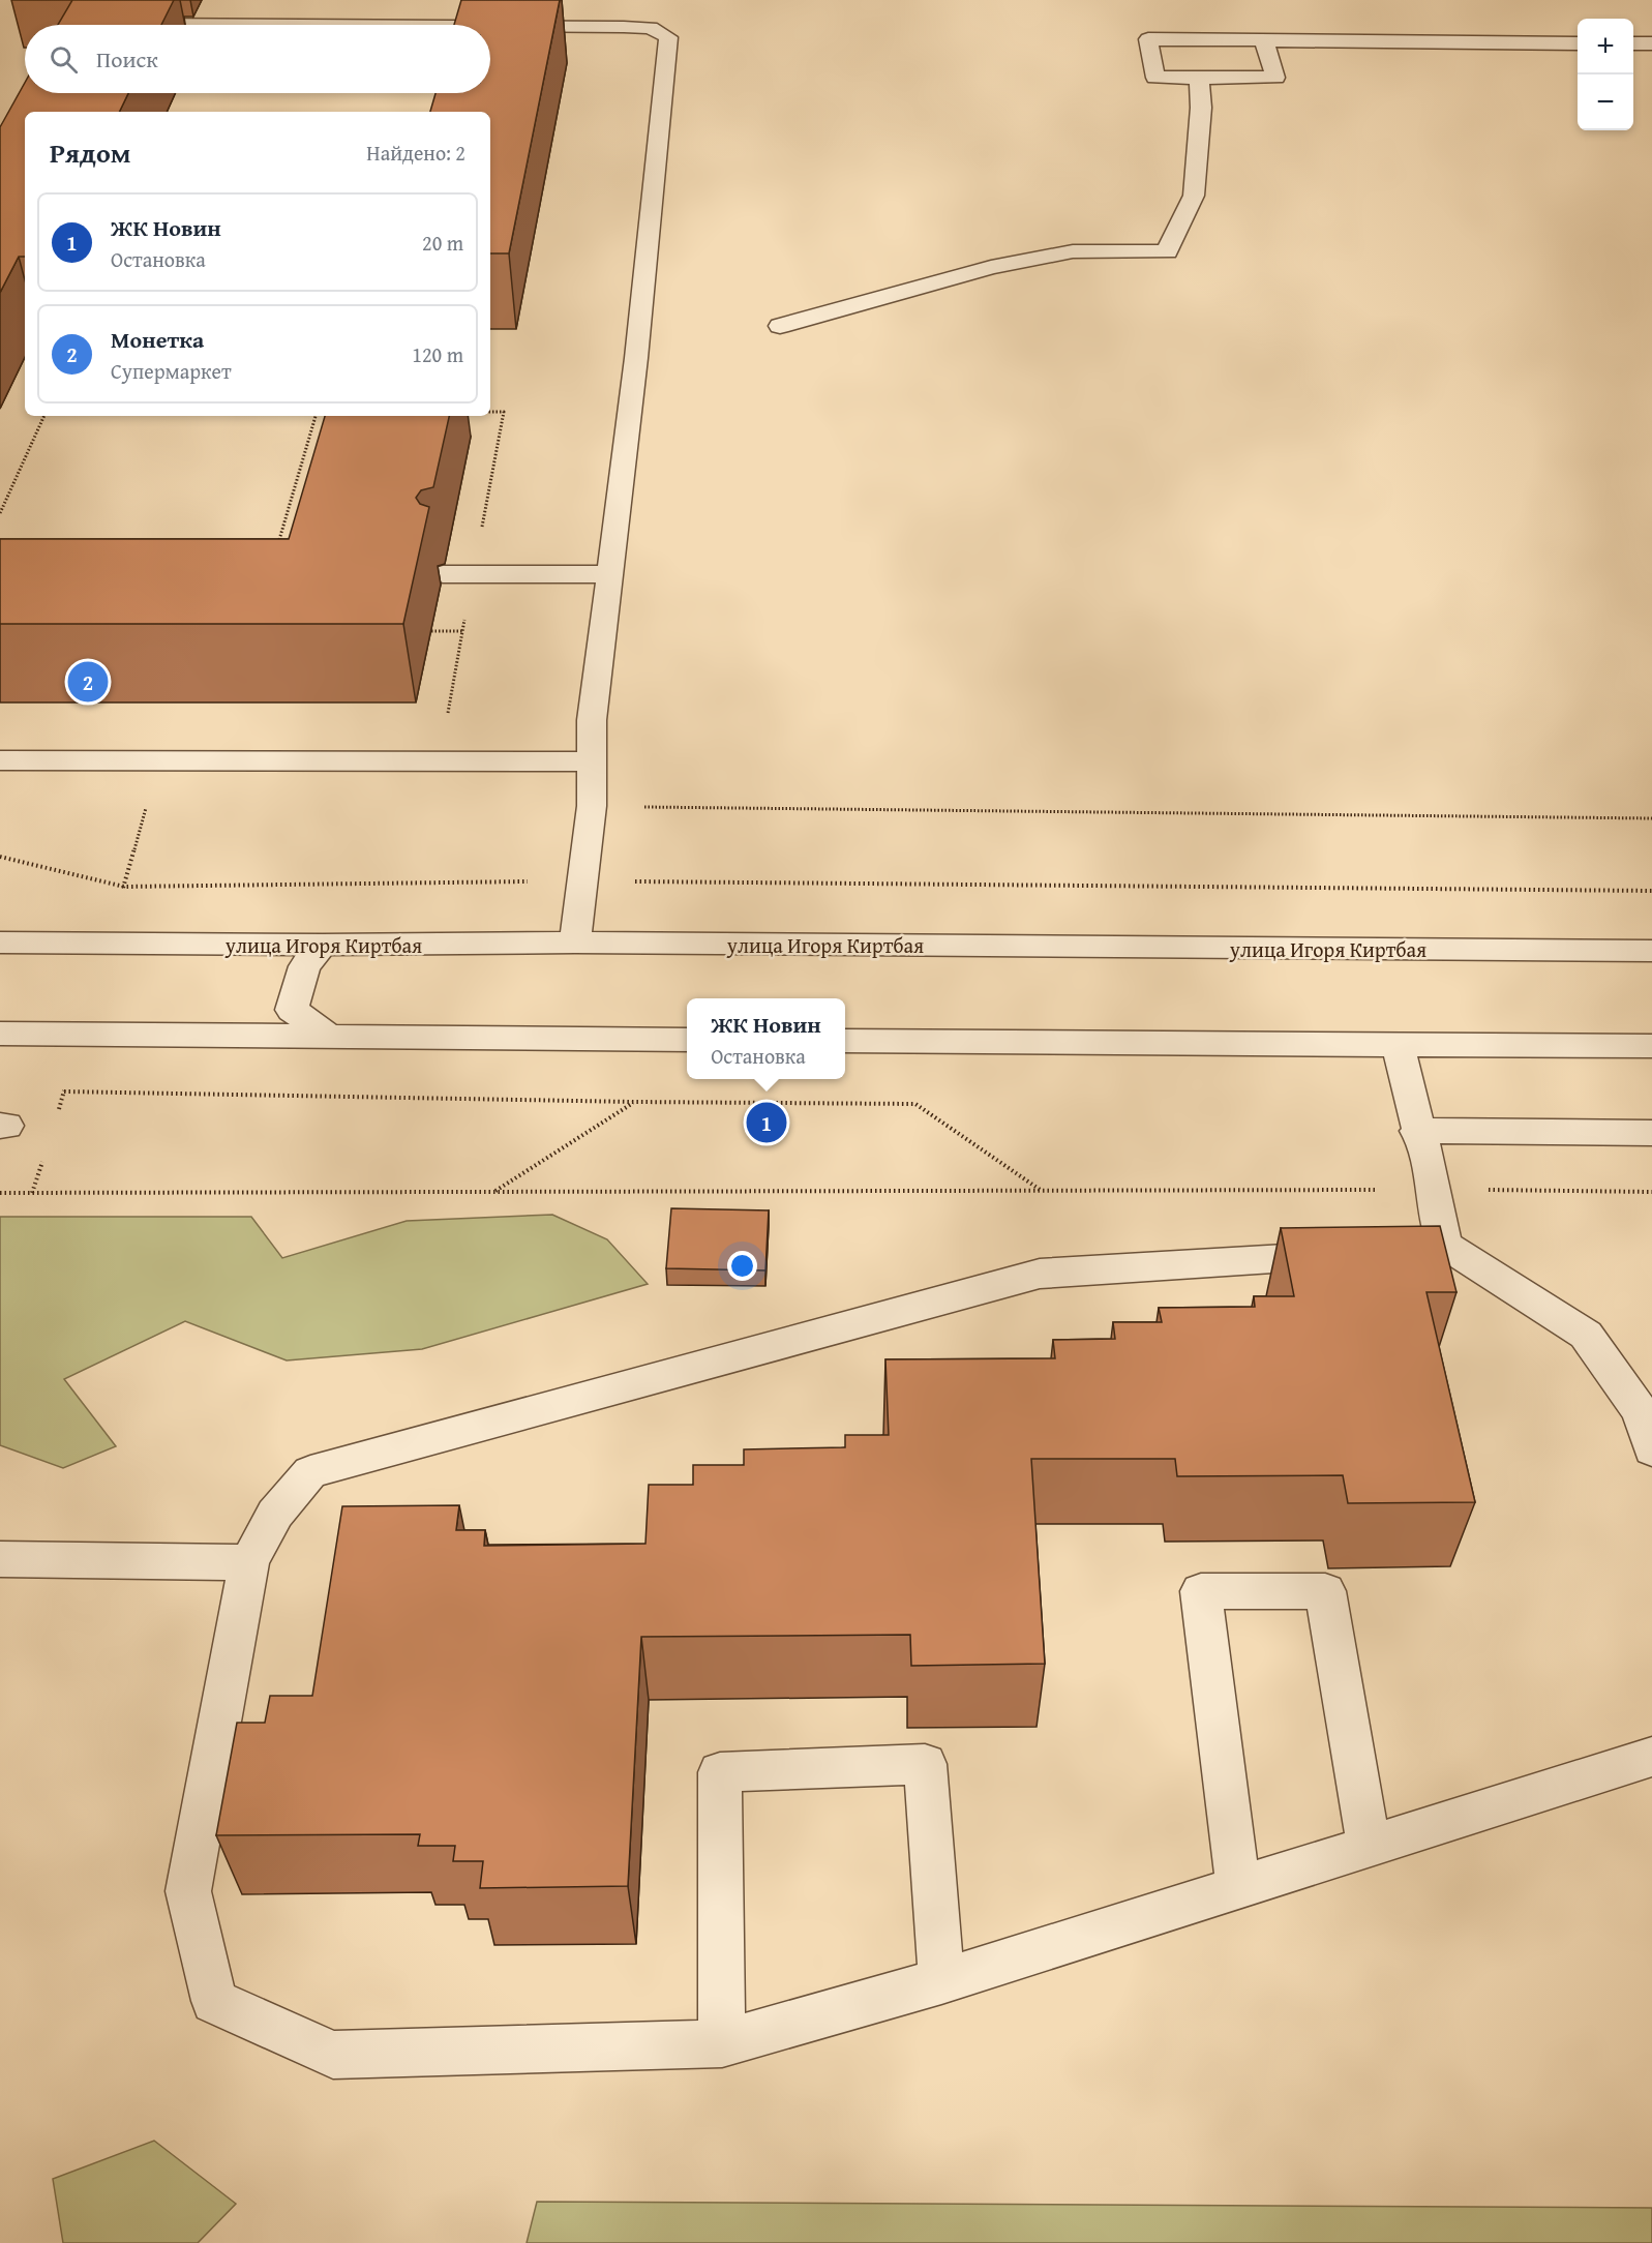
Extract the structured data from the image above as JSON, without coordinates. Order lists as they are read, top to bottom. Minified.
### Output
{"streets":{"street":["улица Игоря Киртбая"]},"page":{"map_buttons":["+","−"],"search":"Поиск","heading":["Рядом","Найдено: 2"],"list":[{"mark":"1","name":"ЖК Новин","note":"Остановка","value":"20 m"},{"mark":"2","name":"Монетка","note":"Супермаркет","value":"120 m"}],"pins":["2","1"],"popup":["ЖК Новин","Остановка"]}}
